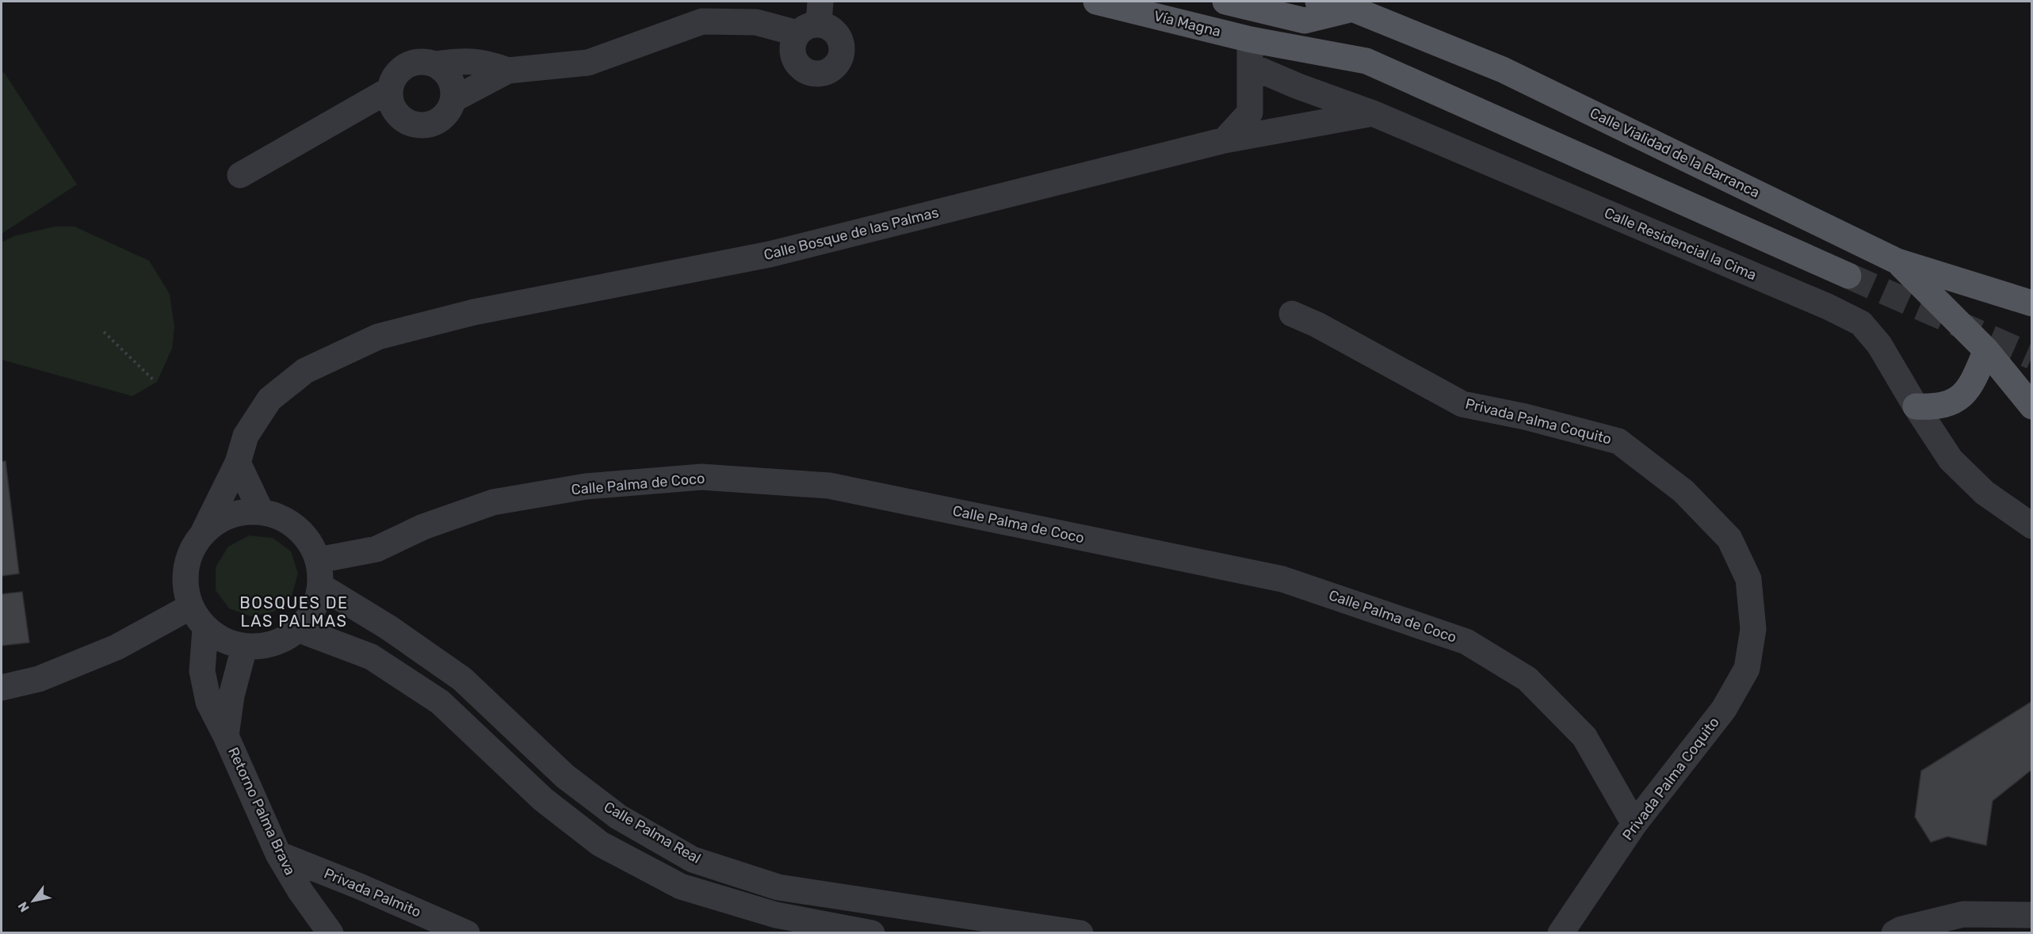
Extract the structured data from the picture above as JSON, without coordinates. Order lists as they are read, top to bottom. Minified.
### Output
{"streets":{"main road":["Vía Magna","Calle Vialidad de la Barranca"],"street":["Calle Bosque de las Palmas","Calle Residencial la Cima","Privada Palma Coquito","Calle Palma de Coco","Retorno Palma Brava","Calle Palma Real","Privada Palmito"]},"crossings":[["Calle Bosque de las Palmas","Calle Residencial la Cima"],["Privada Palma Coquito","Calle Palma de Coco"],["Calle Palma de Coco","Retorno Palma Brava"],["Calle Palma de Coco","Calle Palma Real"],["Retorno Palma Brava","Calle Palma Real"],["Retorno Palma Brava","Privada Palmito"]],"districts":["BOSQUES DE LAS PALMAS"],"north":"bottom left"}
